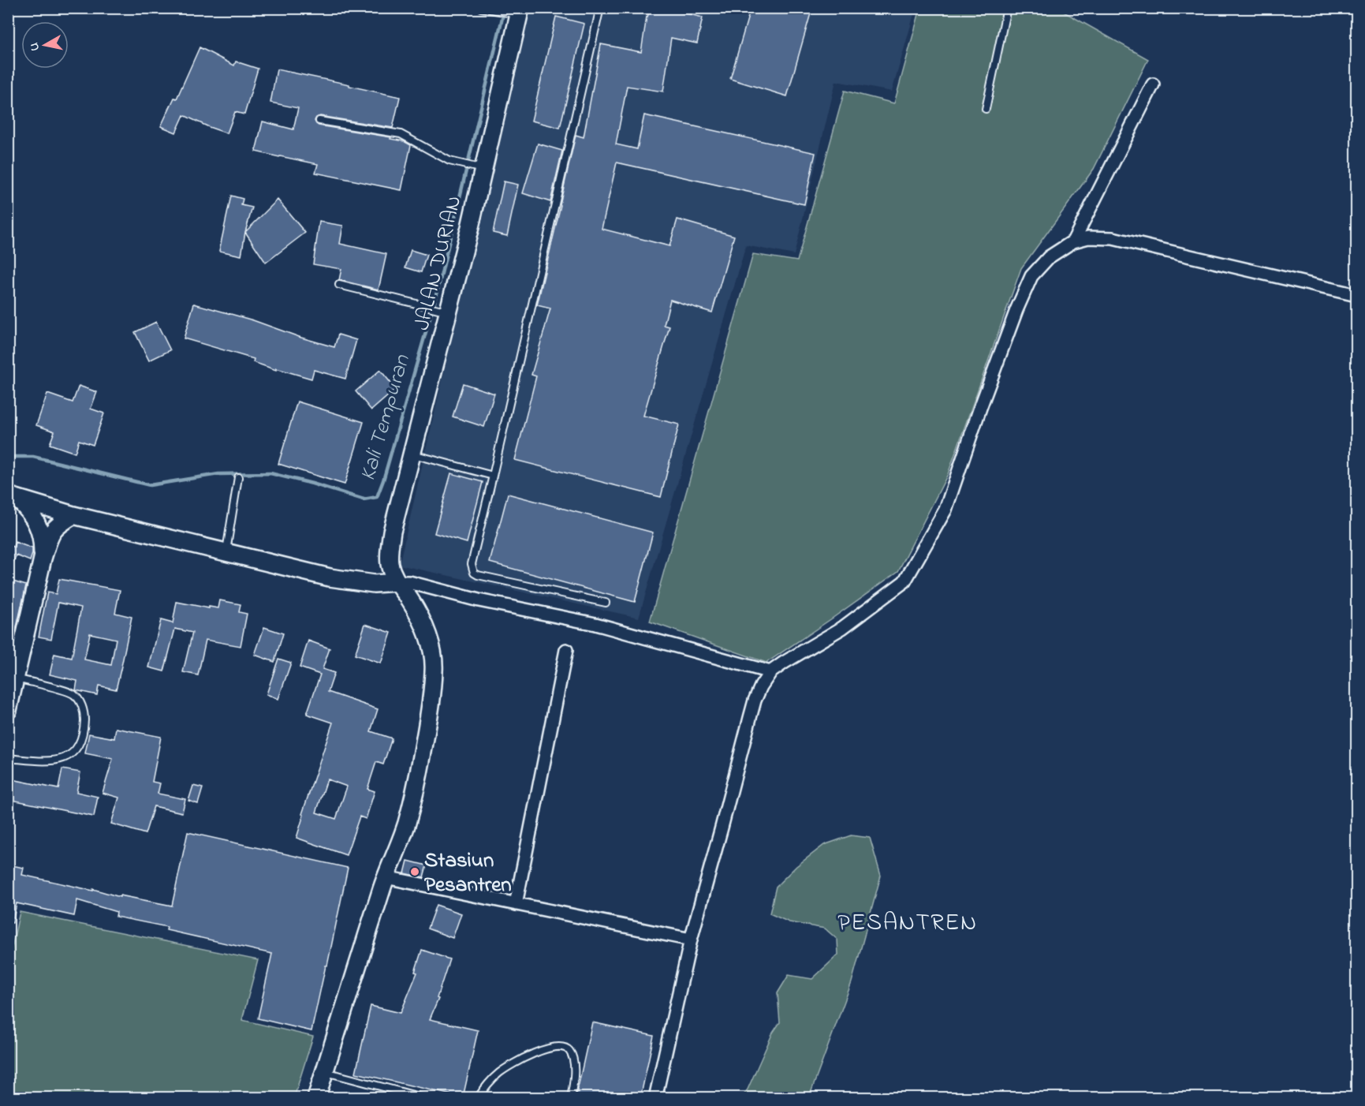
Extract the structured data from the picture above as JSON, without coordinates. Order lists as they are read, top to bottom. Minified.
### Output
{"streets":{"main road":["JALAN DURIAN"]},"districts":["PESANTREN"],"water":["Kali Tempuran"],"places":["Stasiun Pesantren"],"north":"left"}
